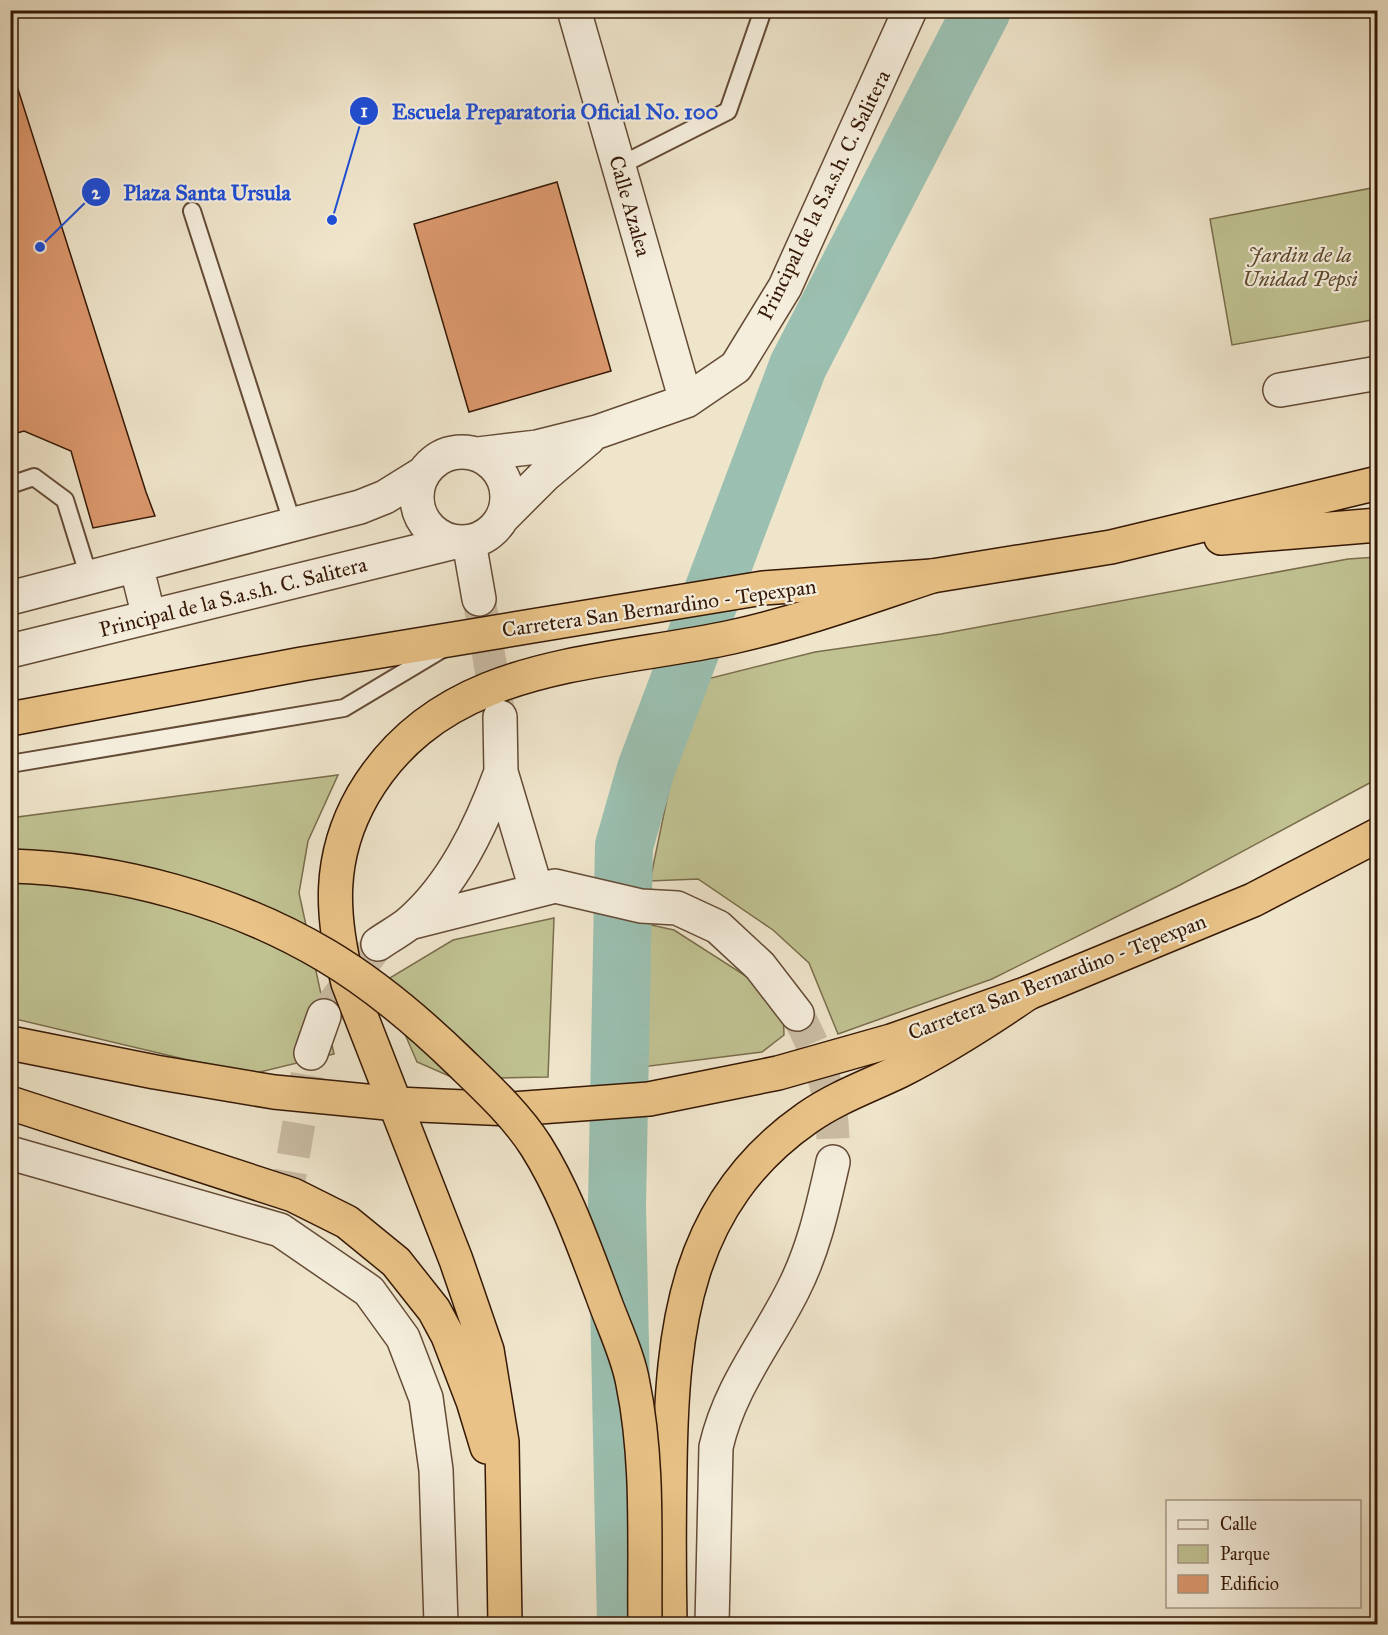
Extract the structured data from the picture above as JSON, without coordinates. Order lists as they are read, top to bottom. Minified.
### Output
{"streets":{"highway":["Carretera San Bernardino - Tepexpan"],"street":["Principal de la S.a.s.h. C. Salitera","Calle Azalea"]},"crossings":[["Principal de la S.a.s.h. C. Salitera","Calle Azalea"]],"parks":["Jardin de la Unidad Pepsi"],"places":["Escuela Preparatoria Oficial No. 100","Plaza Santa Ursula"],"legend":["Calle","Parque","Edificio"]}
